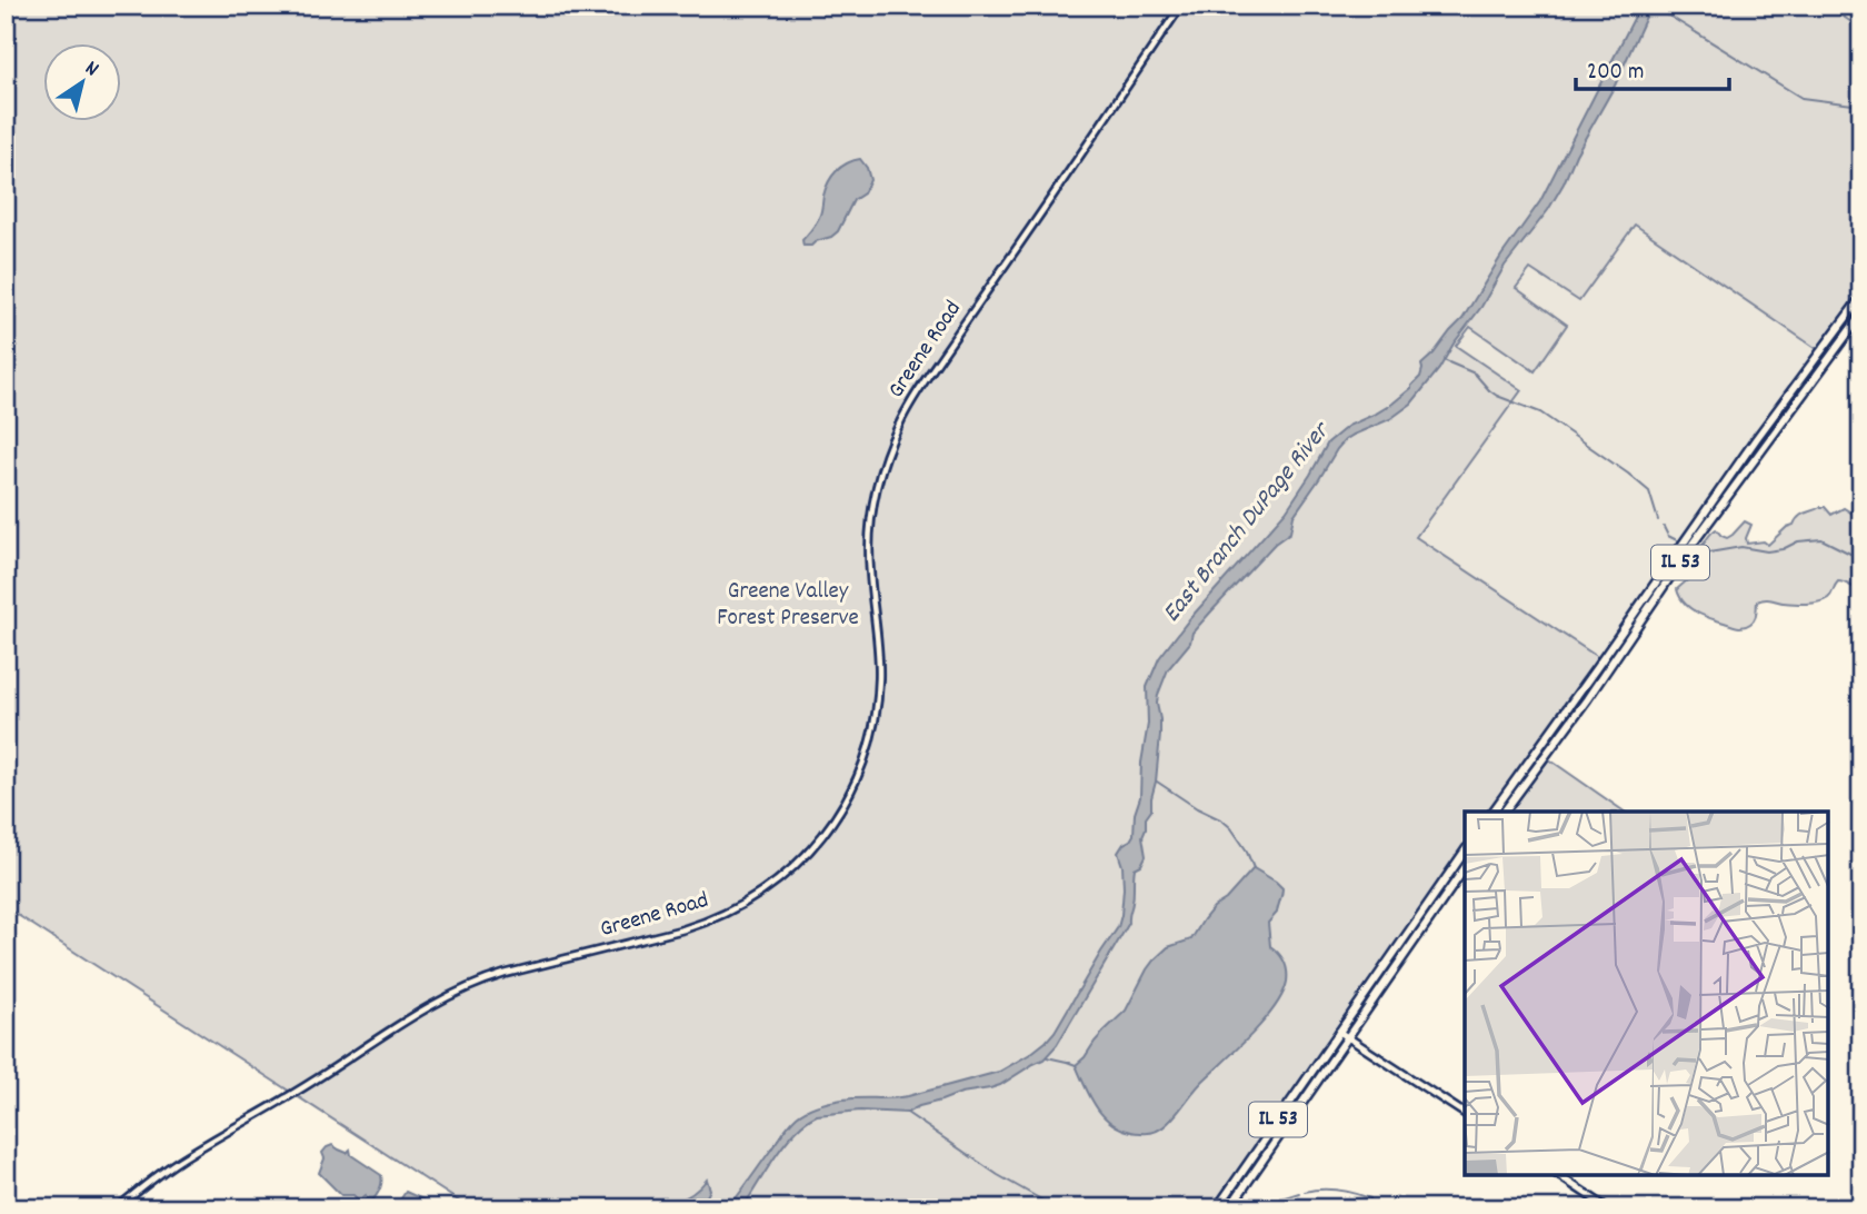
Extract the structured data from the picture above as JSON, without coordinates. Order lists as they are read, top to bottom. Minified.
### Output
{"streets":{"main road":["IL 53"],"street":["Greene Road"]},"water":["East Branch DuPage River"],"parks":["Greene Valley Forest Preserve"],"scale_bar":"200 m","north":"top right"}
